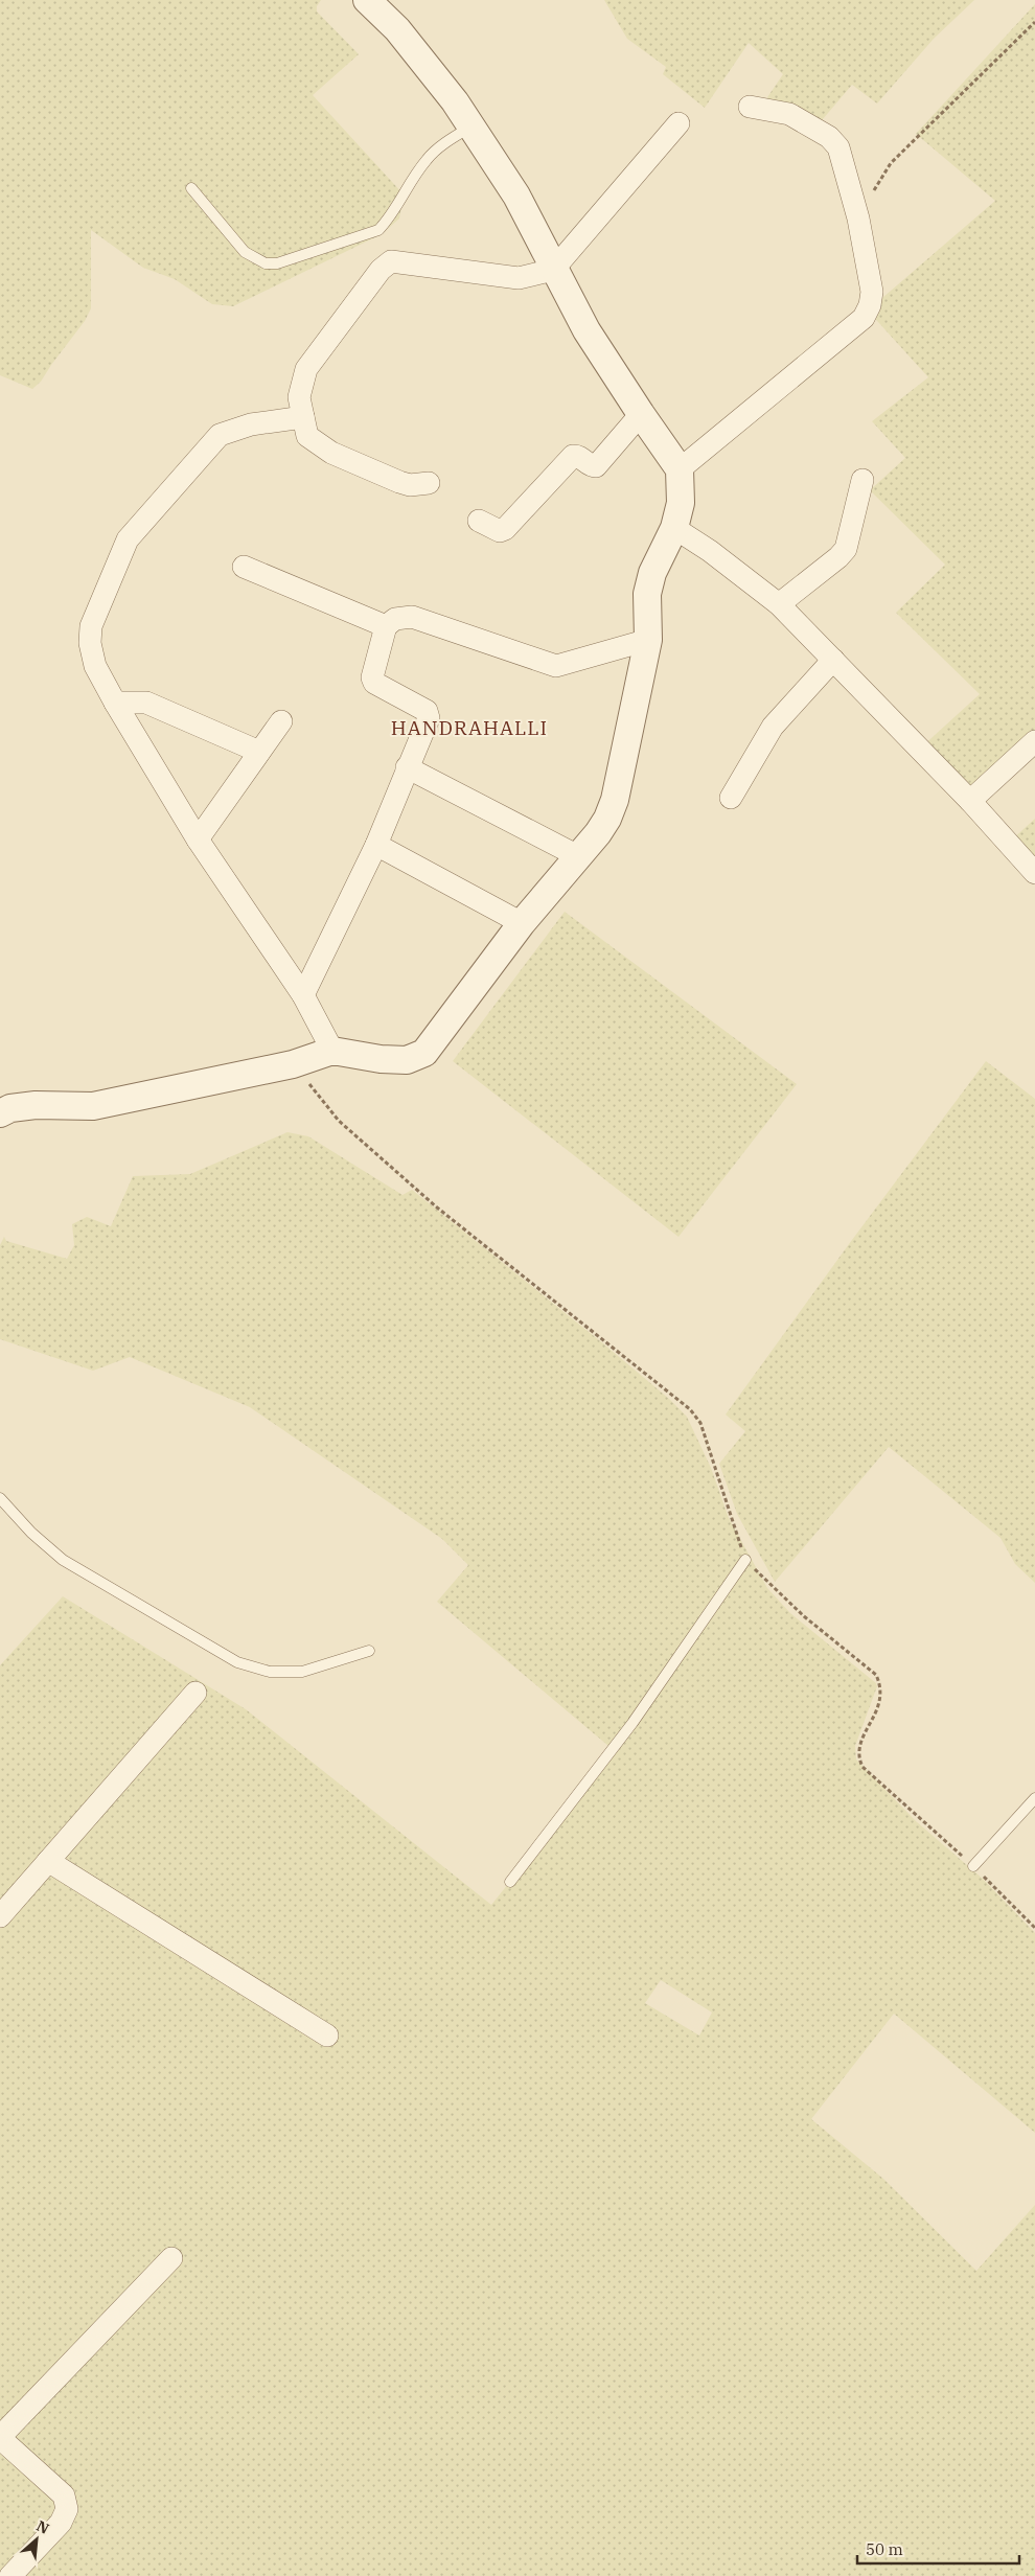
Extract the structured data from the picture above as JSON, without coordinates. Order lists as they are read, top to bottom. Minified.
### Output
{"districts":["HANDRAHALLI"],"scale_bar":"50 m","north":"top right"}
